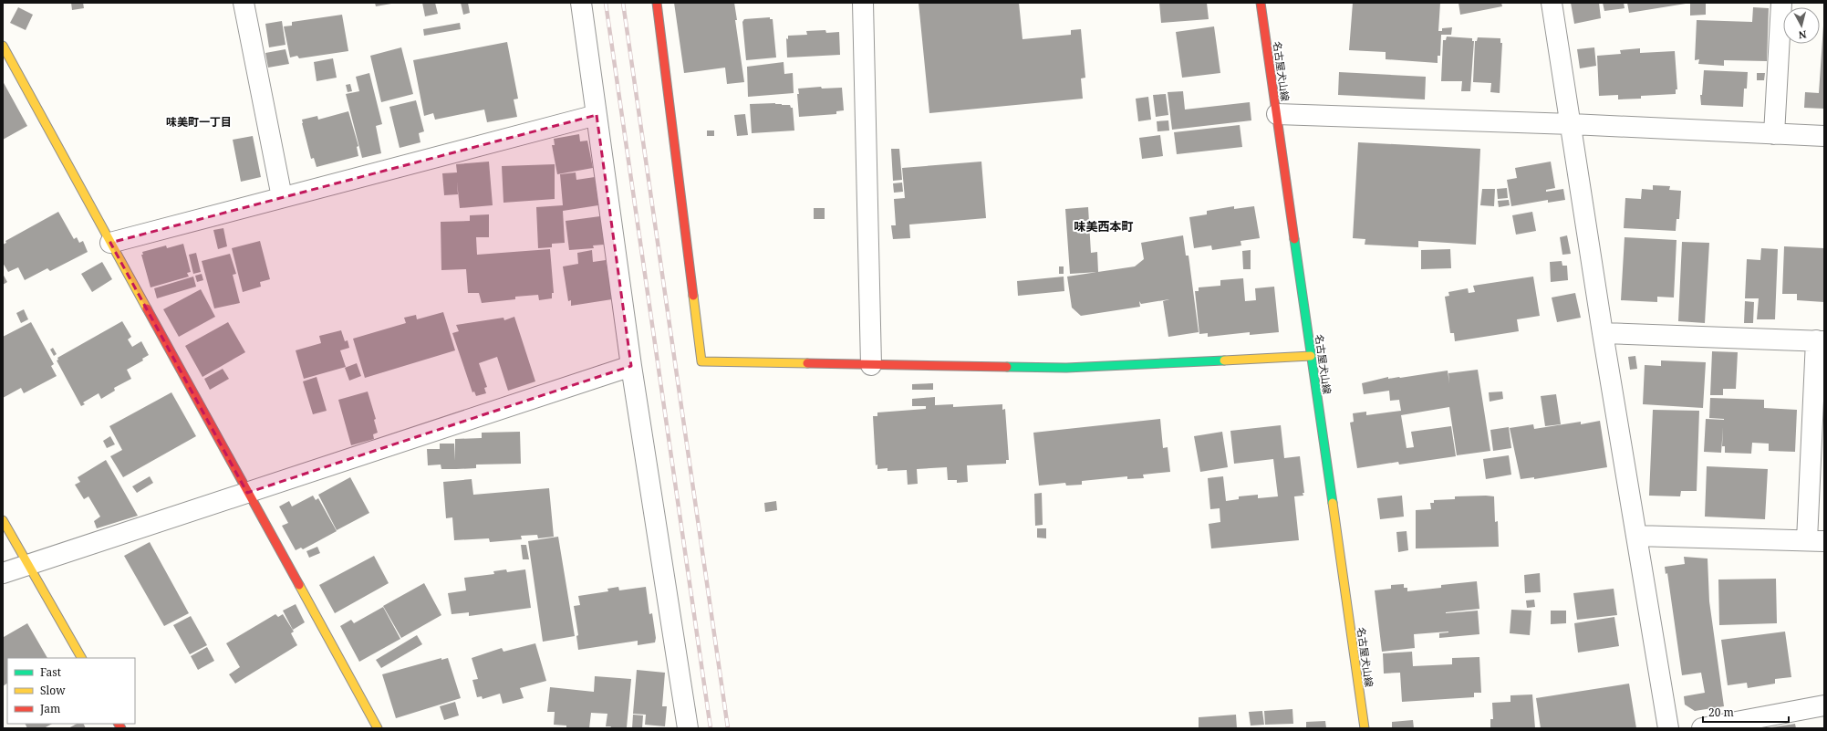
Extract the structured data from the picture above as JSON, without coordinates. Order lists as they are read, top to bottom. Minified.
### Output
{"streets":{"street":["名古屋犬山線"]},"districts":["味美町一丁目","味美西本町"],"legend":["Fast","Slow","Jam"],"scale_bar":"20 m","north":"bottom"}
